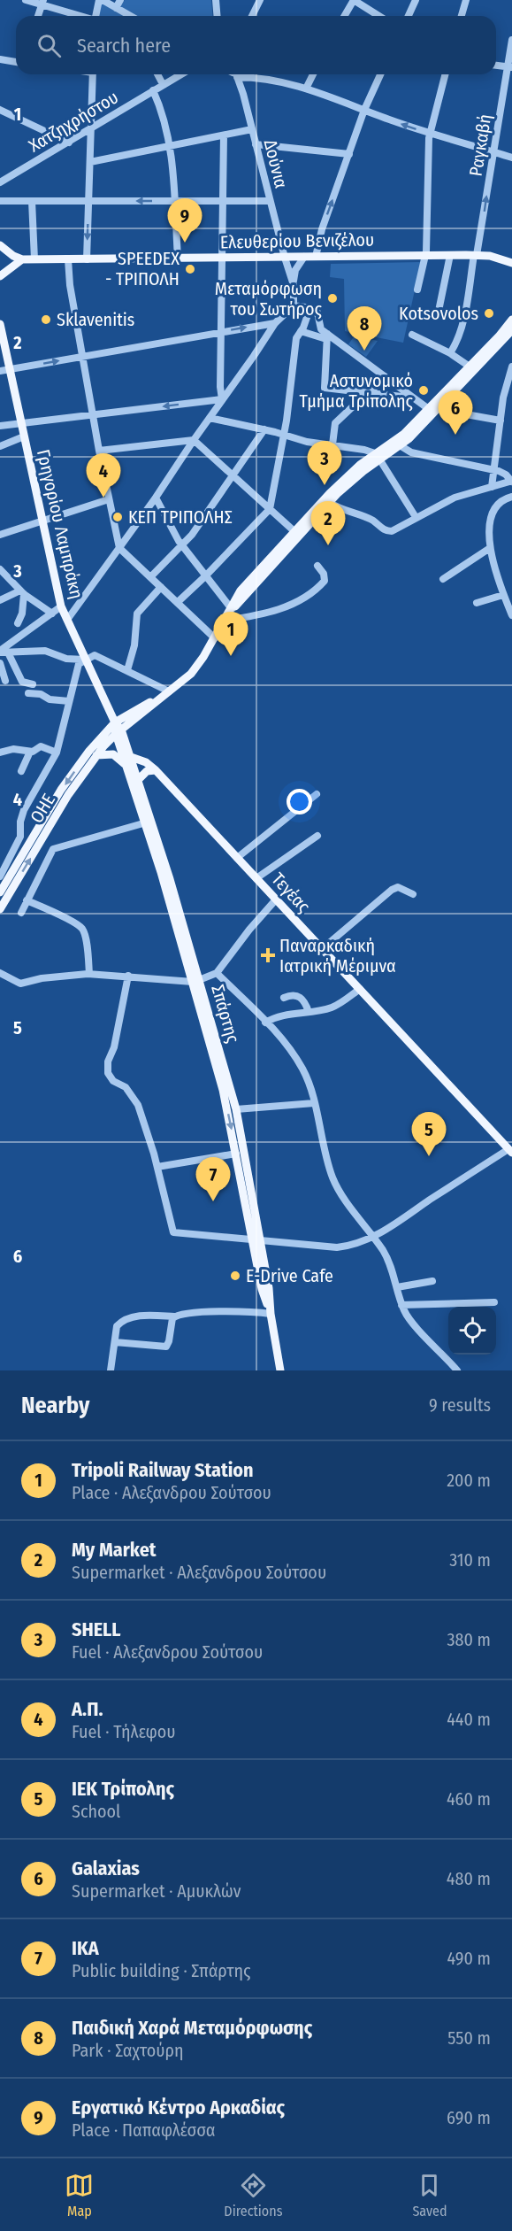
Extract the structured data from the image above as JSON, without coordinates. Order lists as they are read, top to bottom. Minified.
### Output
{"streets":{"main road":["Ελευθερίου Βενιζέλου","Γρηγορίου Λαμπράκη","ΟΗΕ","Τεγέας","Σπάρτης"],"street":["Χατζηχρήστου","Ραγκαβή","Δούνια"]},"crossings":[["Ραγκαβή","Ελευθερίου Βενιζέλου"],["Δούνια","Ελευθερίου Βενιζέλου"],["Γρηγορίου Λαμπράκη","ΟΗΕ"],["ΟΗΕ","Σπάρτης"],["Τεγέας","Σπάρτης"]],"places":{"other":["SPEEDEX - ΤΡΙΠΟΛΗ","Μεταμόρφωση του Σωτήρος","Kotsovolos","Sklavenitis","Αστυνομικό Τμήμα Τρίπολης","ΚΕΠ ΤΡΙΠΟΛΗΣ","E-Drive Cafe"],"health":["Παναρκαδική Ιατρική Μέριμνα"]},"page":{"search":"Search here","pins":["9","8","6","3","4","2","1","5","7"],"heading":["Nearby","9 results"],"list":[{"mark":"1","name":"Tripoli Railway Station","note":"Place · Αλεξανδρου Σούτσου","value":"200 m"},{"mark":"2","name":"My Market","note":"Supermarket · Αλεξανδρου Σούτσου","value":"310 m"},{"mark":"3","name":"SHELL","note":"Fuel · Αλεξανδρου Σούτσου","value":"380 m"},{"mark":"4","name":"Α.Π.","note":"Fuel · Τήλεφου","value":"440 m"},{"mark":"5","name":"ΙΕΚ Τρίπολης","note":"School","value":"460 m"},{"mark":"6","name":"Galaxias","note":"Supermarket · Αμυκλών","value":"480 m"},{"mark":"7","name":"ΙΚΑ","note":"Public building · Σπάρτης","value":"490 m"},{"mark":"8","name":"Παιδική Χαρά Μεταμόρφωσης","note":"Park · Σαχτούρη","value":"550 m"},{"mark":"9","name":"Εργατικό Κέντρο Αρκαδίας","note":"Place · Παπαφλέσσα","value":"690 m"}],"nav":["Map","Directions","Saved"]},"grid":{"rows":["1","2","3","4","5","6"]}}
